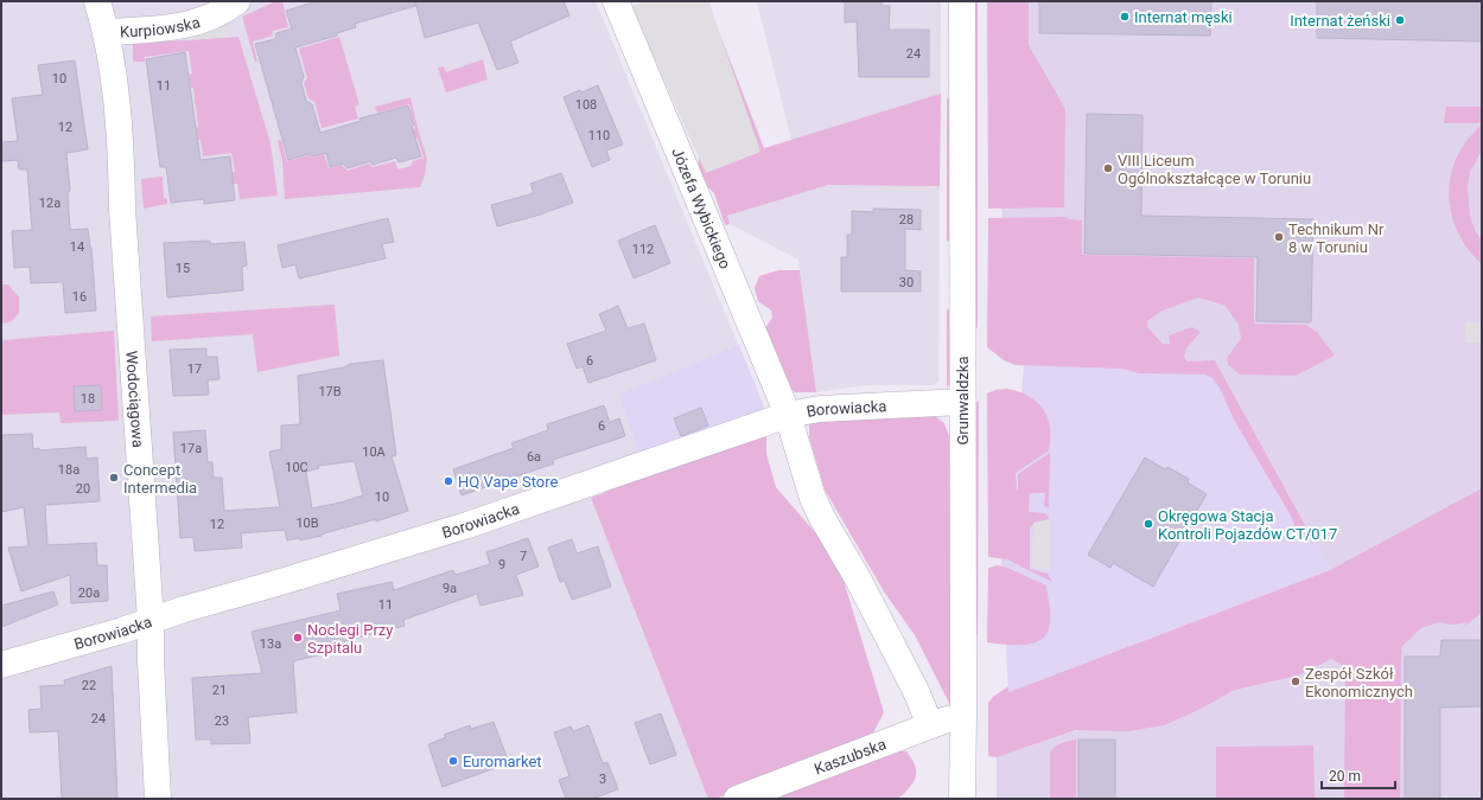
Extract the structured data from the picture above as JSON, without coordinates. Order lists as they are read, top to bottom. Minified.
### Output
{"streets":{"street":["Kurpiowska","Józefa Wybickiego","Wodociągowa","Grunwaldzka","Borowiacka","Kaszubska"]},"crossings":[["Kurpiowska","Wodociągowa"],["Józefa Wybickiego","Borowiacka"],["Józefa Wybickiego","Kaszubska"],["Wodociągowa","Borowiacka"],["Grunwaldzka","Borowiacka"],["Grunwaldzka","Kaszubska"]],"places":["Internat męski","Internat żeński","VIII Liceum Ogólnokształcące w Toruniu","Technikum Nr 8 w Toruniu","Concept Intermedia","HQ Vape Store","Okręgowa Stacja Kontroli Pojazdów CT/017","Noclegi Przy Szpitalu","Zespół Szkół Ekonomicznych","Euromarket"],"house_numbers":["24","10","11","108","12","110","12a","28","14","112","15","30","16","6","17","17B","18","6","17a","10A","6a","10C","18a","20","10","10B","12","7","9","9a","20a","11","13a","22","21","24","23","3"],"scale_bar":"20 m"}
